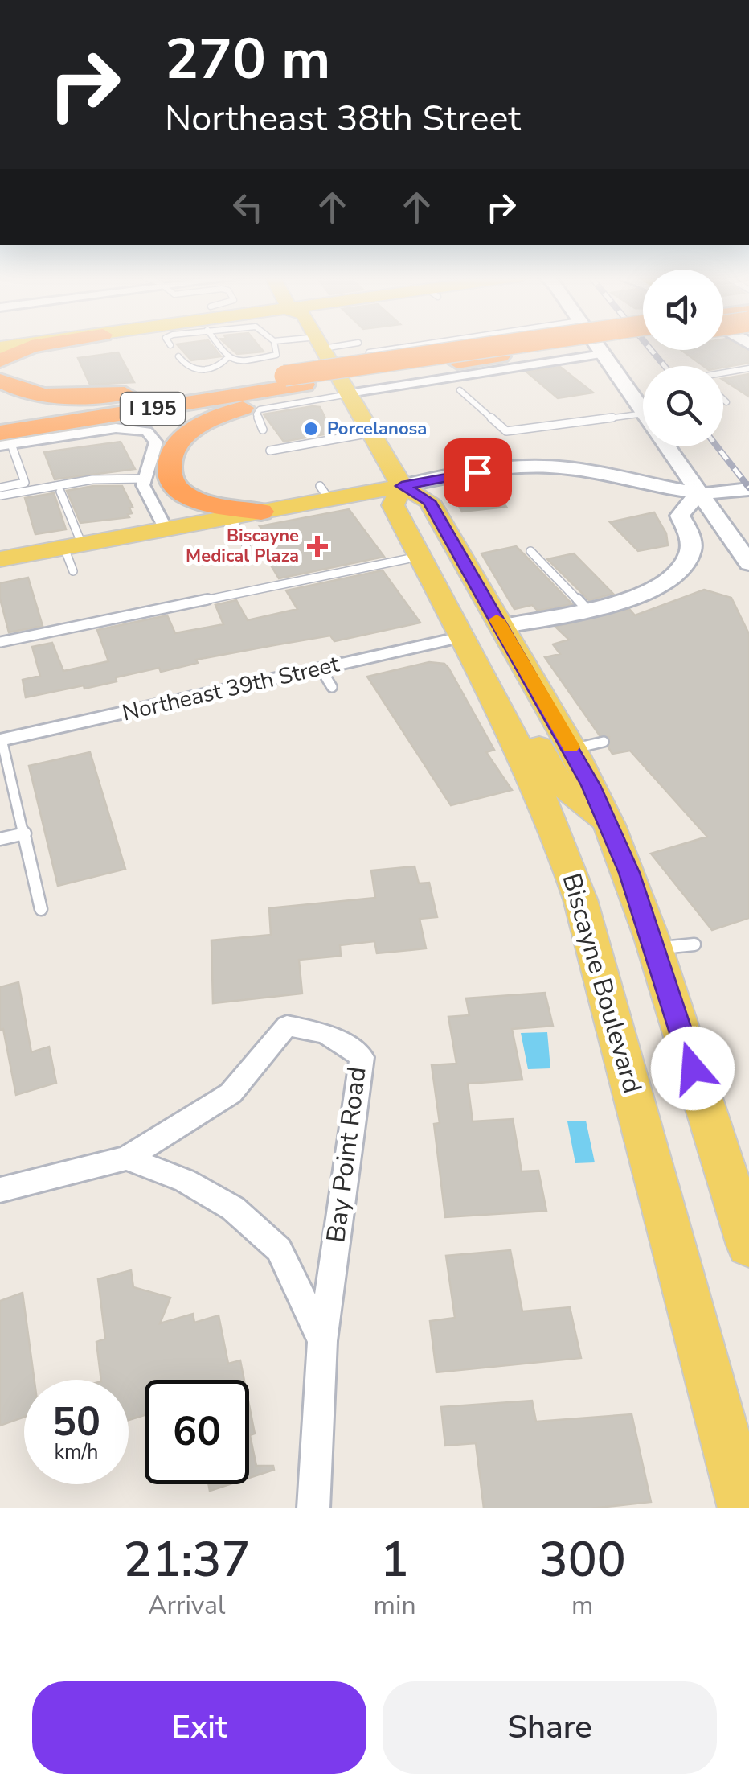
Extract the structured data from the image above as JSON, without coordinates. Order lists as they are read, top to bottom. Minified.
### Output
{"streets":{"highway":["I 195"],"main road":["Biscayne Boulevard"],"street":["Northeast 39th Street","Bay Point Road"]},"crossings":[["Northeast 39th Street","Biscayne Boulevard"]],"places":{"other":["Porcelanosa"],"health":["Biscayne Medical Plaza"]},"page":{"turn":["270 m","Northeast 38th Street"],"speed":"50 km/h","limit":"60","eta":["21:37","Arrival","1","min","300","m"],"buttons":["Exit","Share"]}}
